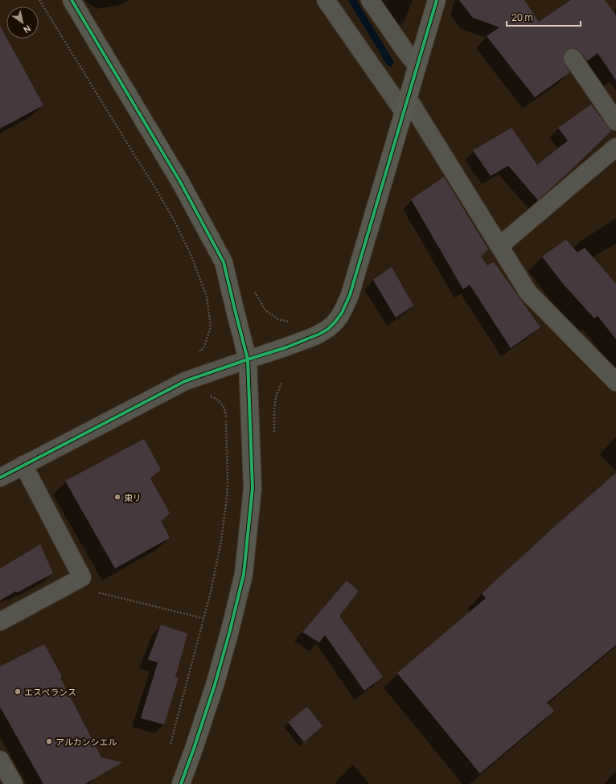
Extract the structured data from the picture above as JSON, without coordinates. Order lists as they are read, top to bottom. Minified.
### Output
{"places":["東リ","エスペランス","アルカンシエル"],"scale_bar":"20 m","north":"bottom right"}
